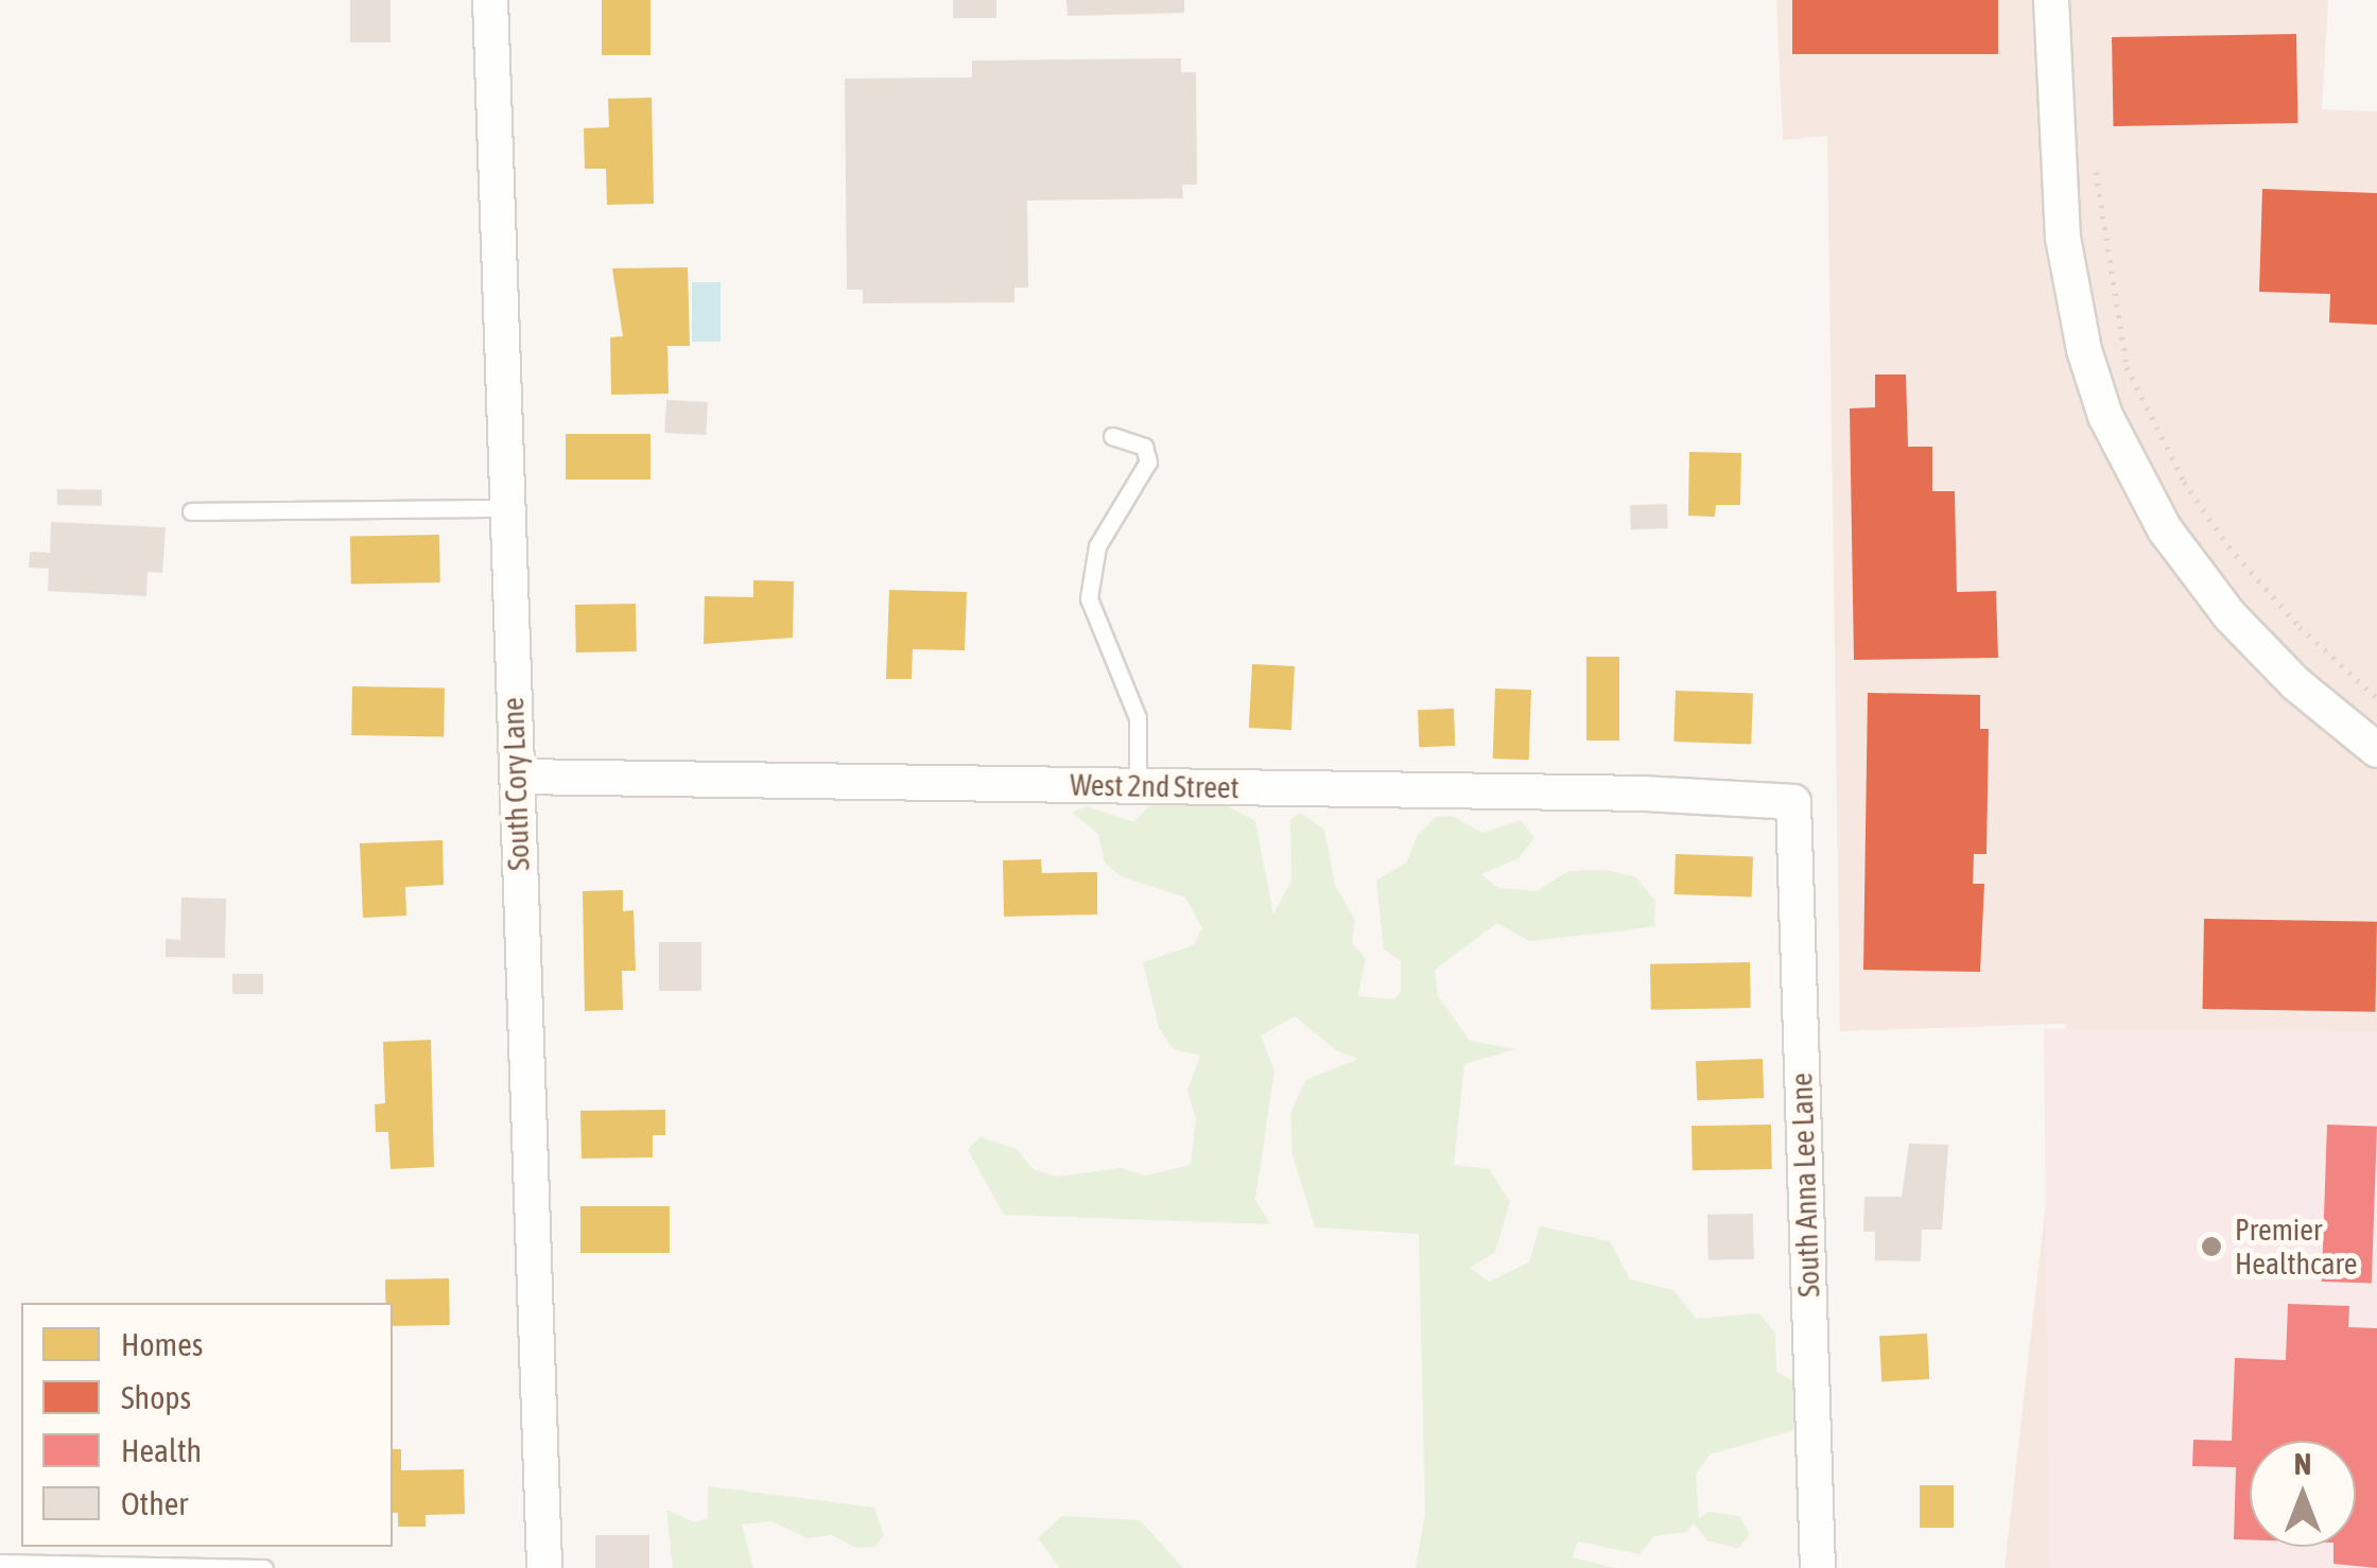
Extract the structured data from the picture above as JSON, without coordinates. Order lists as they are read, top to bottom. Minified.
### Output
{"streets":{"street":["South Cory Lane","West 2nd Street","South Anna Lee Lane"]},"crossings":[["South Cory Lane","West 2nd Street"],["West 2nd Street","South Anna Lee Lane"]],"places":["Premier Healthcare"],"legend":["Homes","Shops","Health","Other"],"north":"top"}
